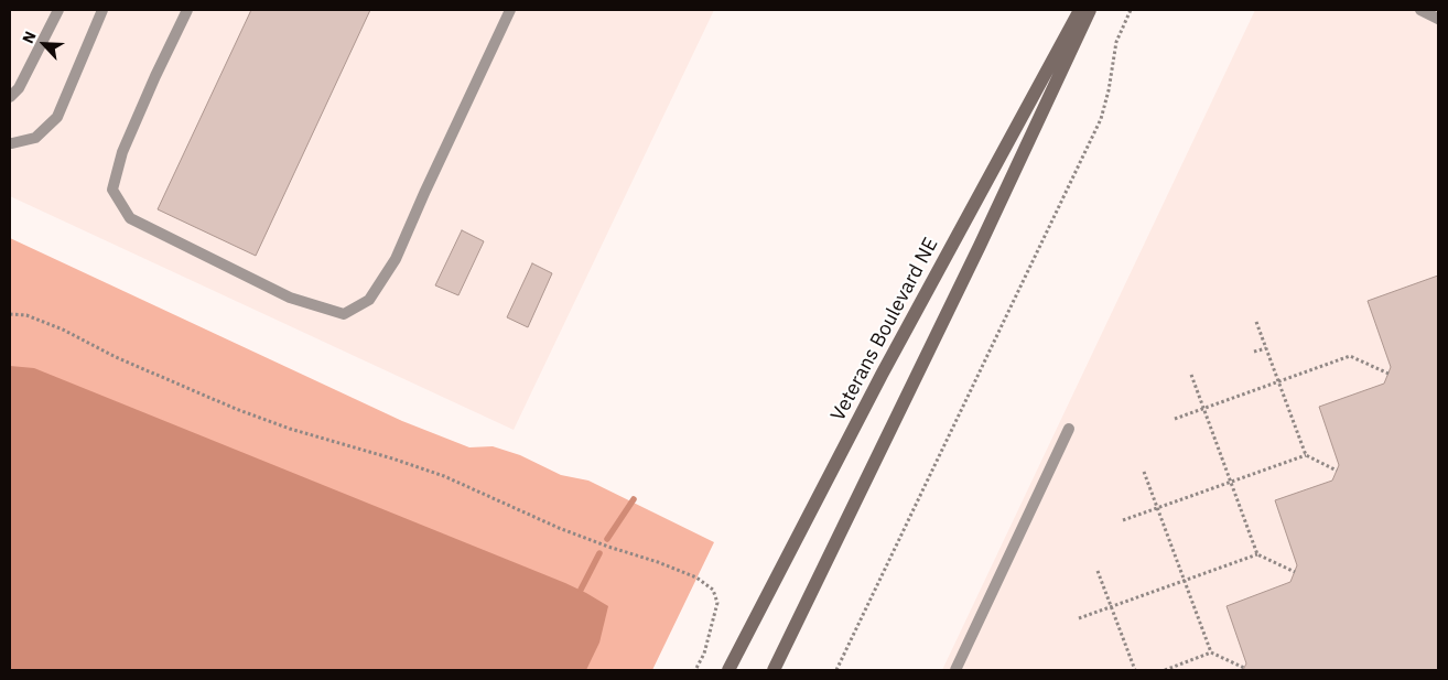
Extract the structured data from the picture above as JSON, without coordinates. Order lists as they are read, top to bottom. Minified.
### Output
{"streets":{"main road":["Veterans Boulevard NE"]},"north":"top left"}
